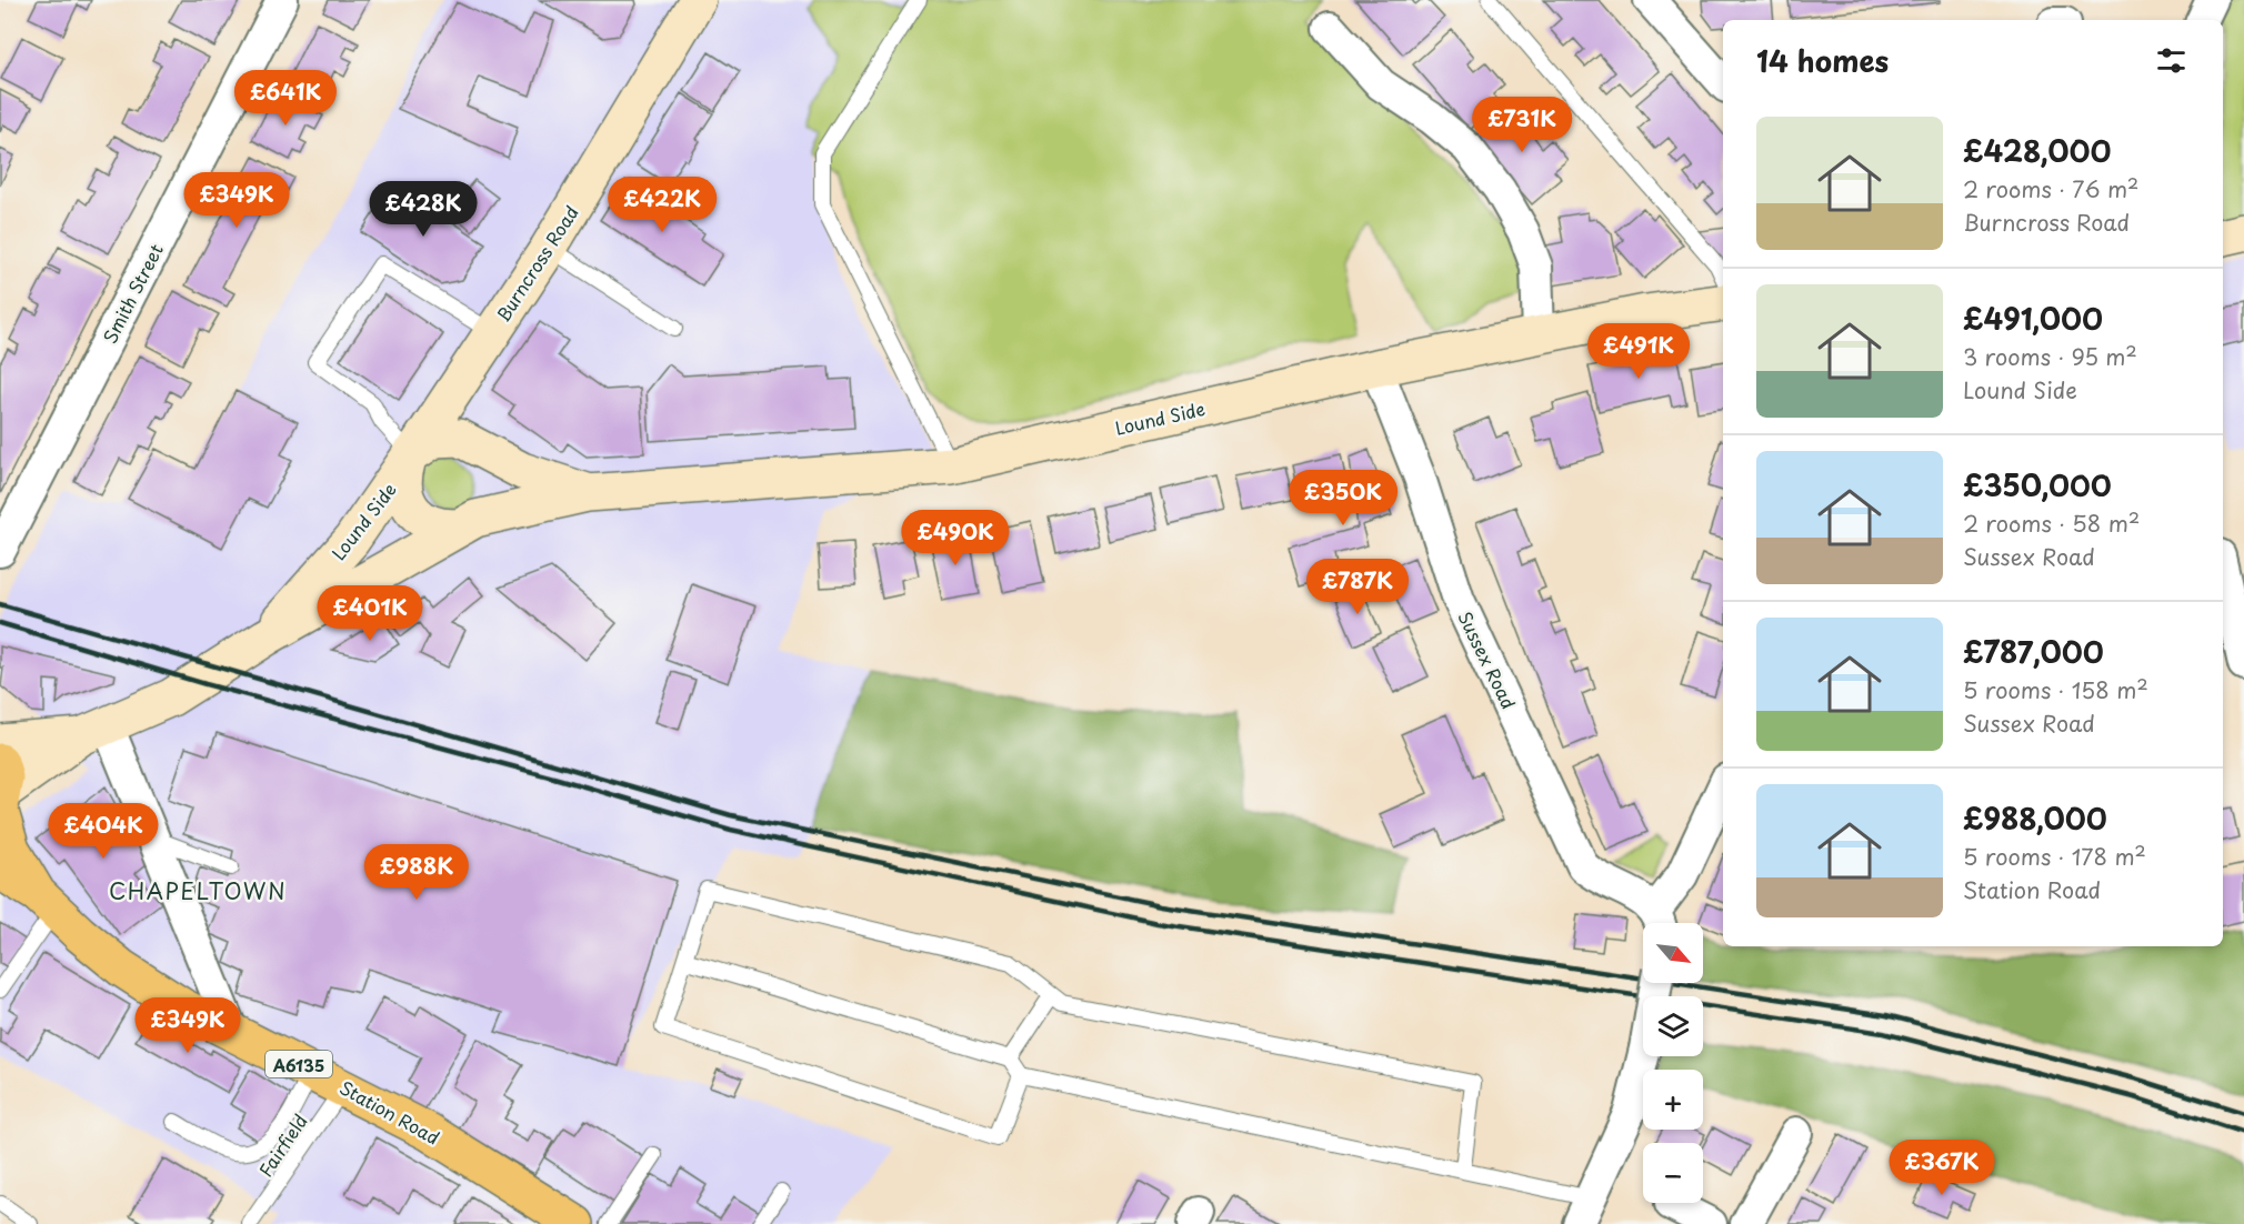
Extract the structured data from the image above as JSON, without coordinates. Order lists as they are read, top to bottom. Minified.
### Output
{"streets":{"main road":["Burncross Road","Lound Side","A6135","Station Road"],"street":["Smith Street","Sussex Road"],"lane":["Fairfield"]},"crossings":[["Burncross Road","Lound Side"],["Lound Side","Sussex Road"],["Station Road","Fairfield"]],"districts":["CHAPELTOWN"],"north":"bottom right","page":{"heading":"14 homes","price":["£641K","£731K","£349K","£422K","£428K","£491K","£350K","£490K","£787K","£401K","£404K","£988K","£349K","£367K"],"list":[{"name":"£428,000","note":"2 rooms · 76 m² · Burncross Road"},{"name":"£491,000","note":"3 rooms · 95 m² · Lound Side"},{"name":"£350,000","note":"2 rooms · 58 m² · Sussex Road"},{"name":"£787,000","note":"5 rooms · 158 m² · Sussex Road"},{"name":"£988,000","note":"5 rooms · 178 m² · Station Road"}],"map_buttons":["+","−"]}}
